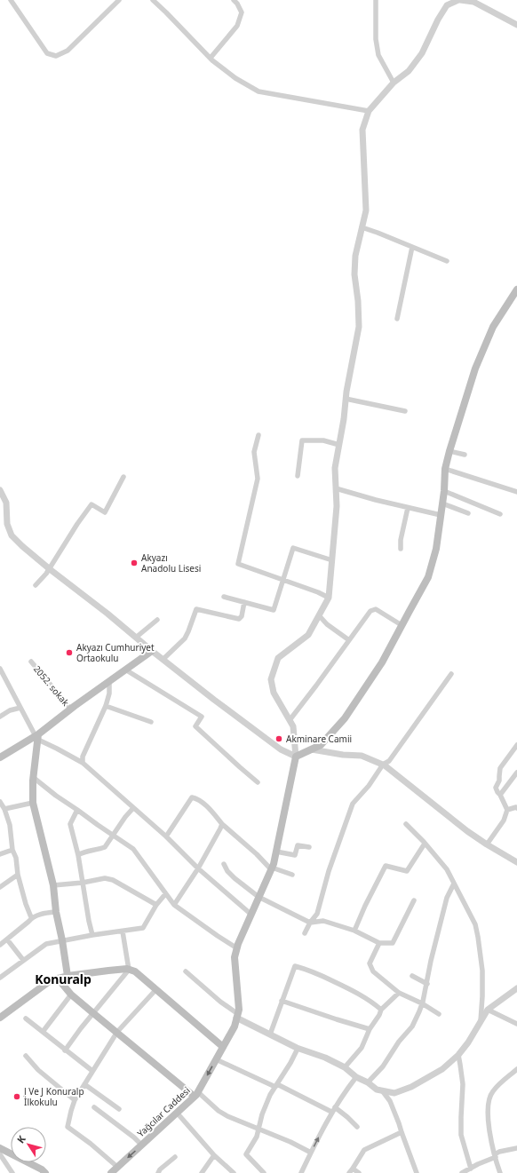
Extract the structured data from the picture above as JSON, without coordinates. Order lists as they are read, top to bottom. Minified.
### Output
{"streets":{"main road":["Yağcılar Caddesi"],"street":["2052. sokak"]},"one_way":["Yağcılar Caddesi"],"districts":["Konuralp"],"places":["Akyazı Anadolu Lisesi","Akyazı Cumhuriyet Ortaokulu","Akminare Camii","J Ve J Konuralp İlkokulu"],"north":"top left"}
